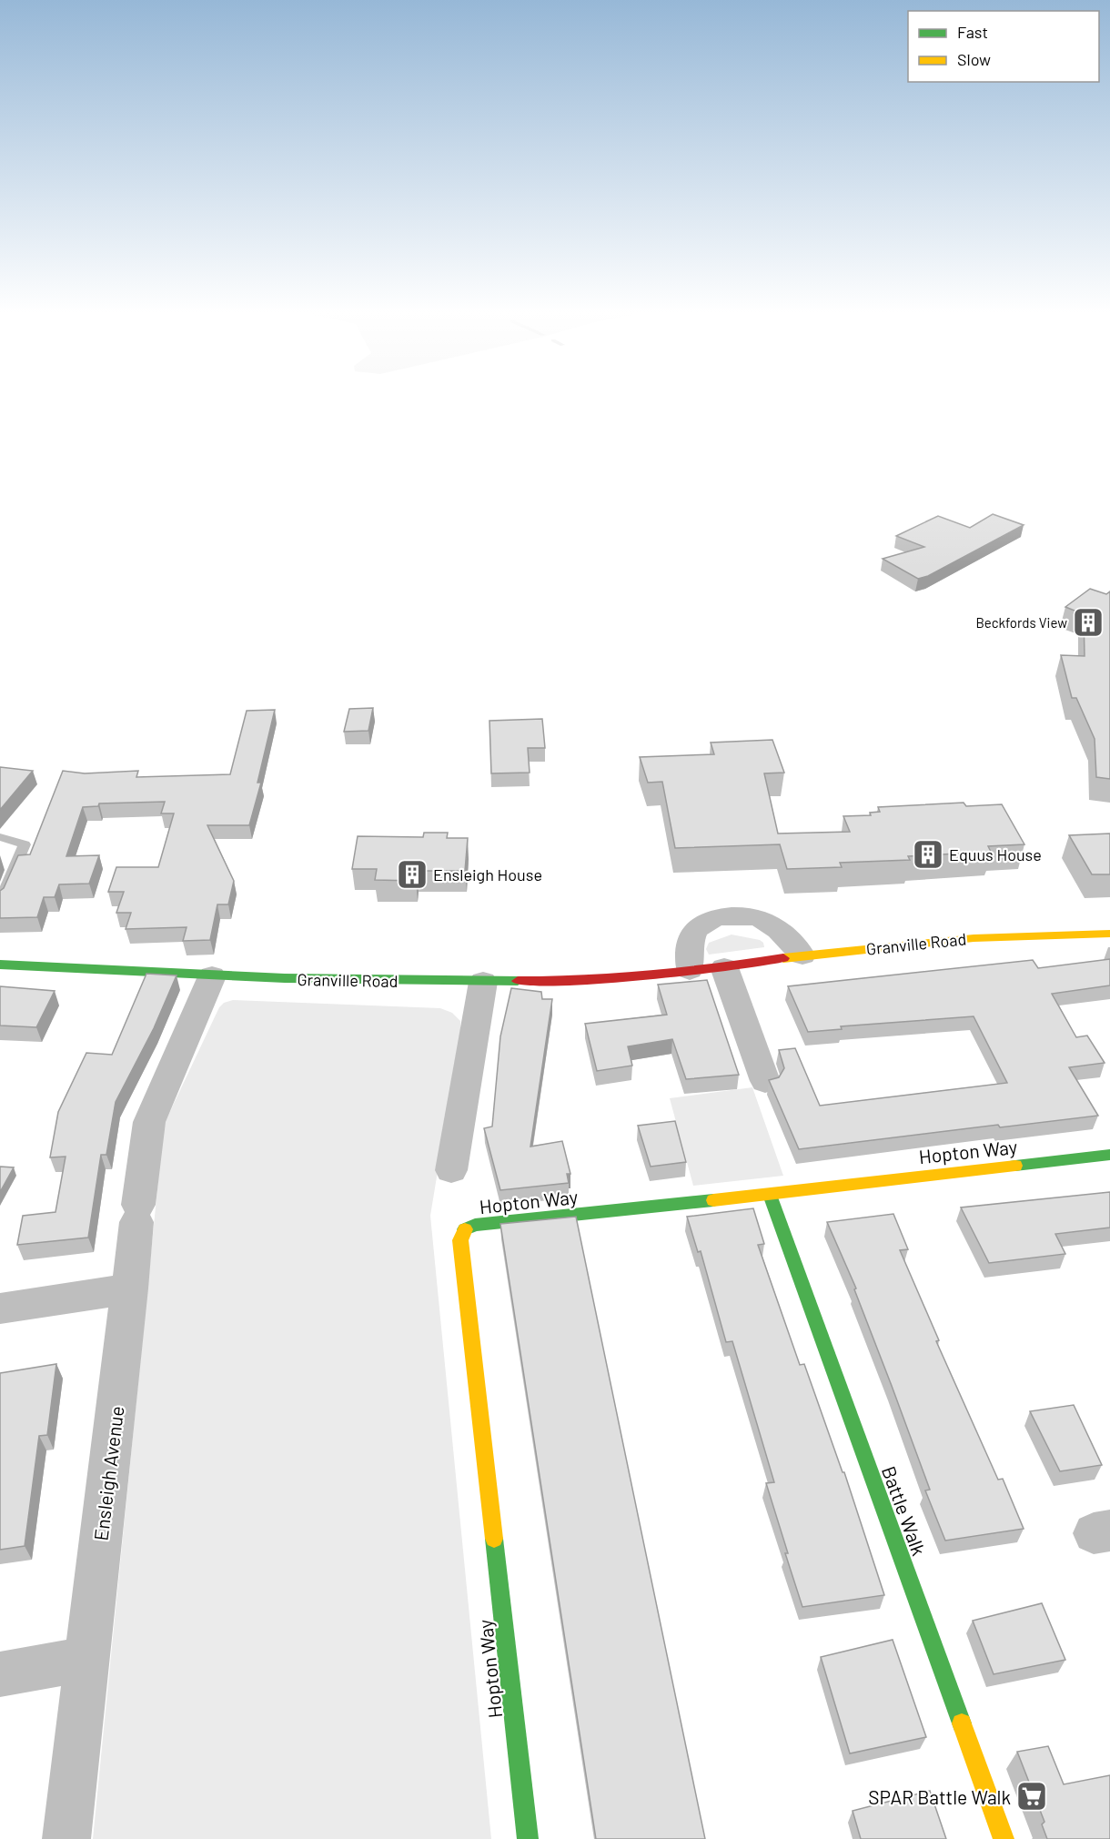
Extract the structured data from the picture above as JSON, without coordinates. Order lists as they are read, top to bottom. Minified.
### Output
{"streets":{"street":["Granville Road","Hopton Way","Ensleigh Avenue","Battle Walk"]},"crossings":[["Granville Road","Ensleigh Avenue"],["Hopton Way","Battle Walk"]],"places":{"building":["Beckfords View","Equus House","Ensleigh House"],"supermarket":["SPAR Battle Walk"]},"legend":["Fast","Slow"]}
